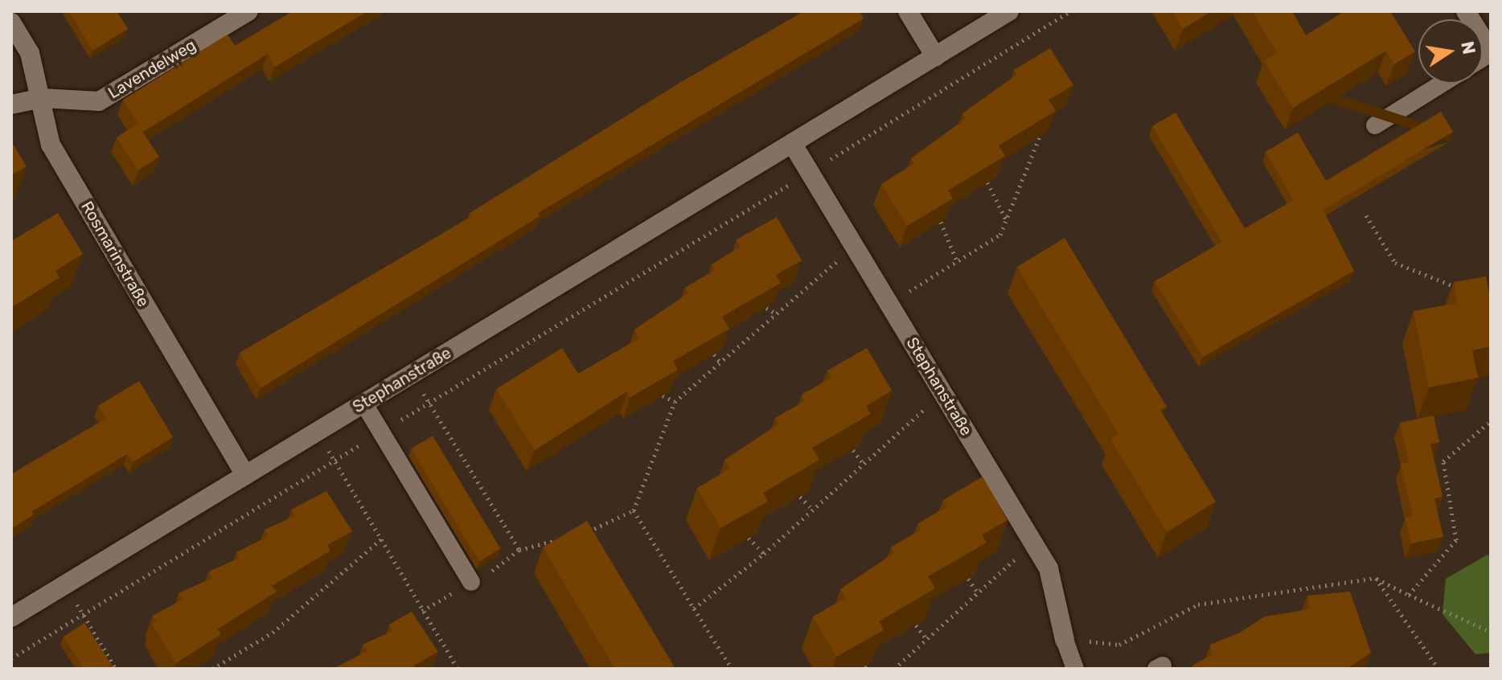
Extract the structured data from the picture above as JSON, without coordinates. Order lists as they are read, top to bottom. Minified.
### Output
{"streets":{"street":["Lavendelweg","Rosmarinstraße","Stephanstraße"]},"crossings":[["Lavendelweg","Rosmarinstraße"],["Rosmarinstraße","Stephanstraße"]],"north":"right"}
